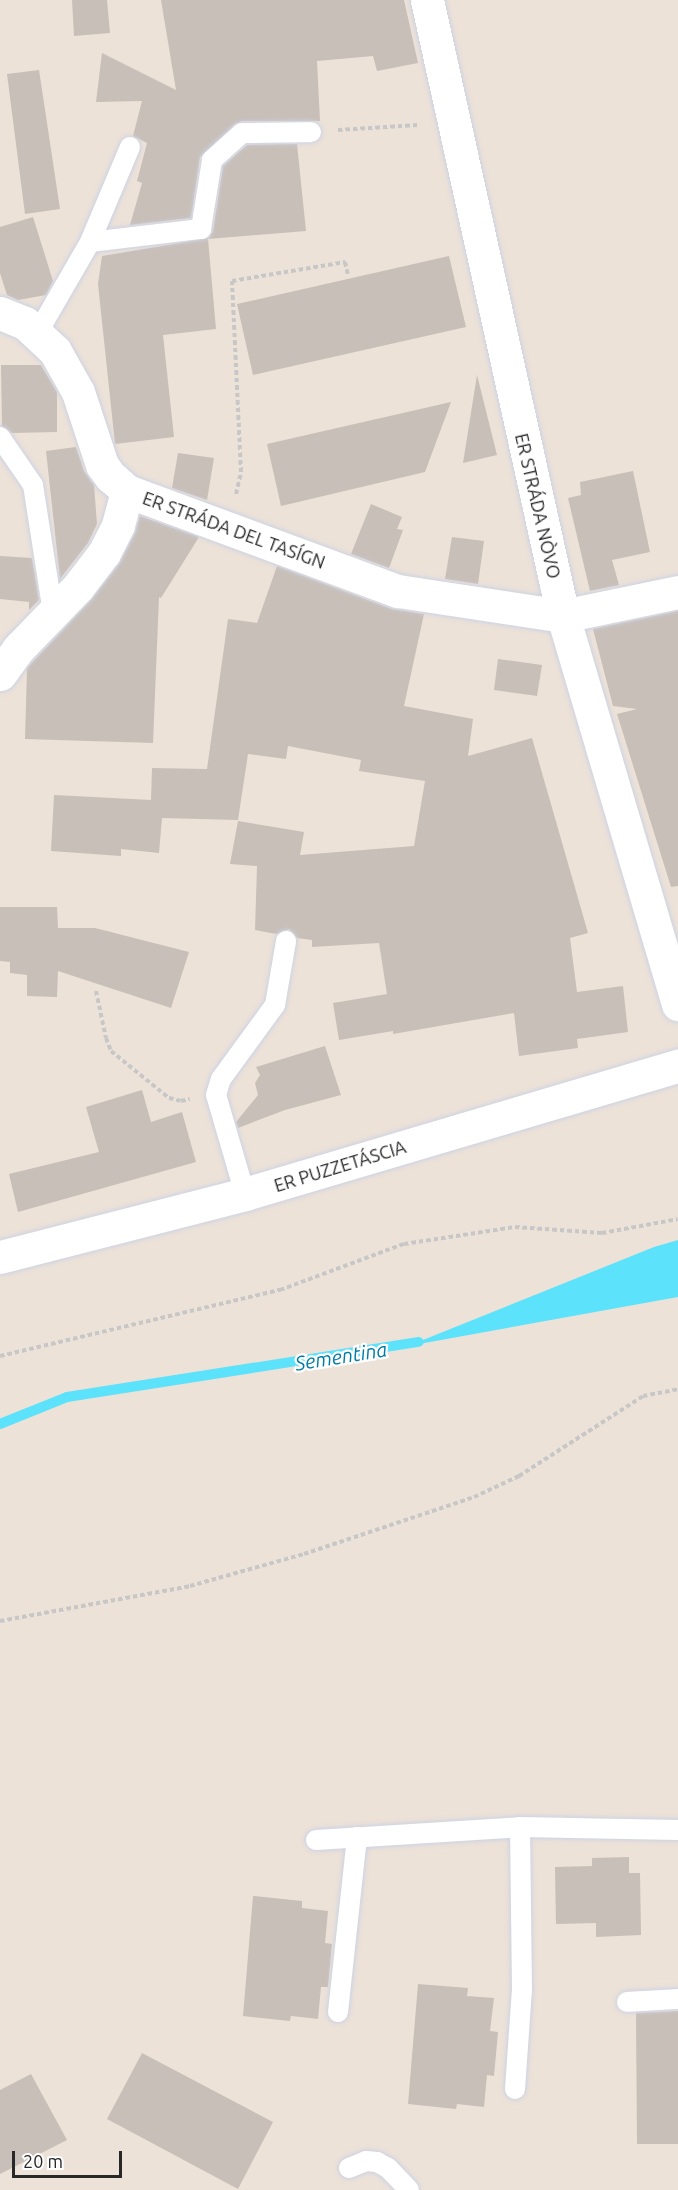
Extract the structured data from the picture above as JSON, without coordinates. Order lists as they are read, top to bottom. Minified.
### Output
{"streets":{"street":["ER STRÁDA NÒVO","ER STRÁDA DEL TASÍGN","ER PUZZETÁSCIA"]},"crossings":[["ER STRÁDA NÒVO","ER STRÁDA DEL TASÍGN"]],"water":["Sementina"],"scale_bar":"20 m"}
